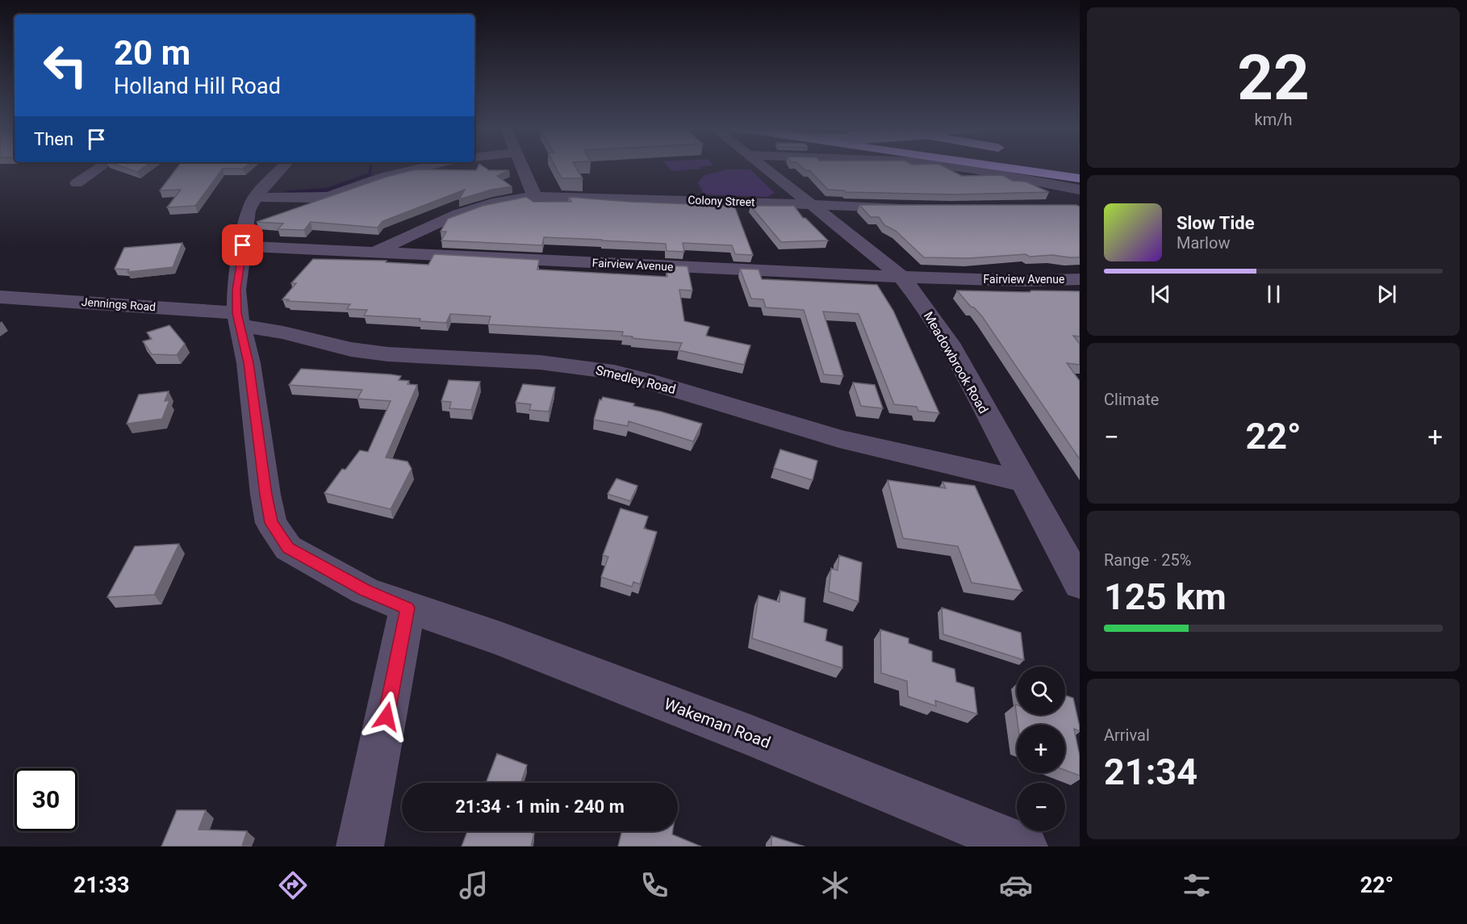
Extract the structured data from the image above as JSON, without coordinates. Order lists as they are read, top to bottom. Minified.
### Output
{"streets":{"street":["Colony Street","Fairview Avenue","Jennings Road","Meadowbrook Road","Smedley Road","Wakeman Road"]},"crossings":[["Colony Street","Fairview Avenue"],["Colony Street","Meadowbrook Road"],["Fairview Avenue","Meadowbrook Road"],["Fairview Avenue","Wakeman Road"],["Jennings Road","Smedley Road"],["Jennings Road","Wakeman Road"],["Meadowbrook Road","Smedley Road"],["Smedley Road","Wakeman Road"]],"page":{"tile":[["22","km/h"],"Climate",["Range · 25%","125 km"],["Arrival","21:34"]],"turn":["20 m","Holland Hill Road"],"then":"Then","song":["Slow Tide","Marlow"],"heat":["−","22°","+"],"map_buttons":["+","−"],"limit":"30","trip":"21:34 · 1 min · 240 m","tabs":["21:33","22°"]}}
